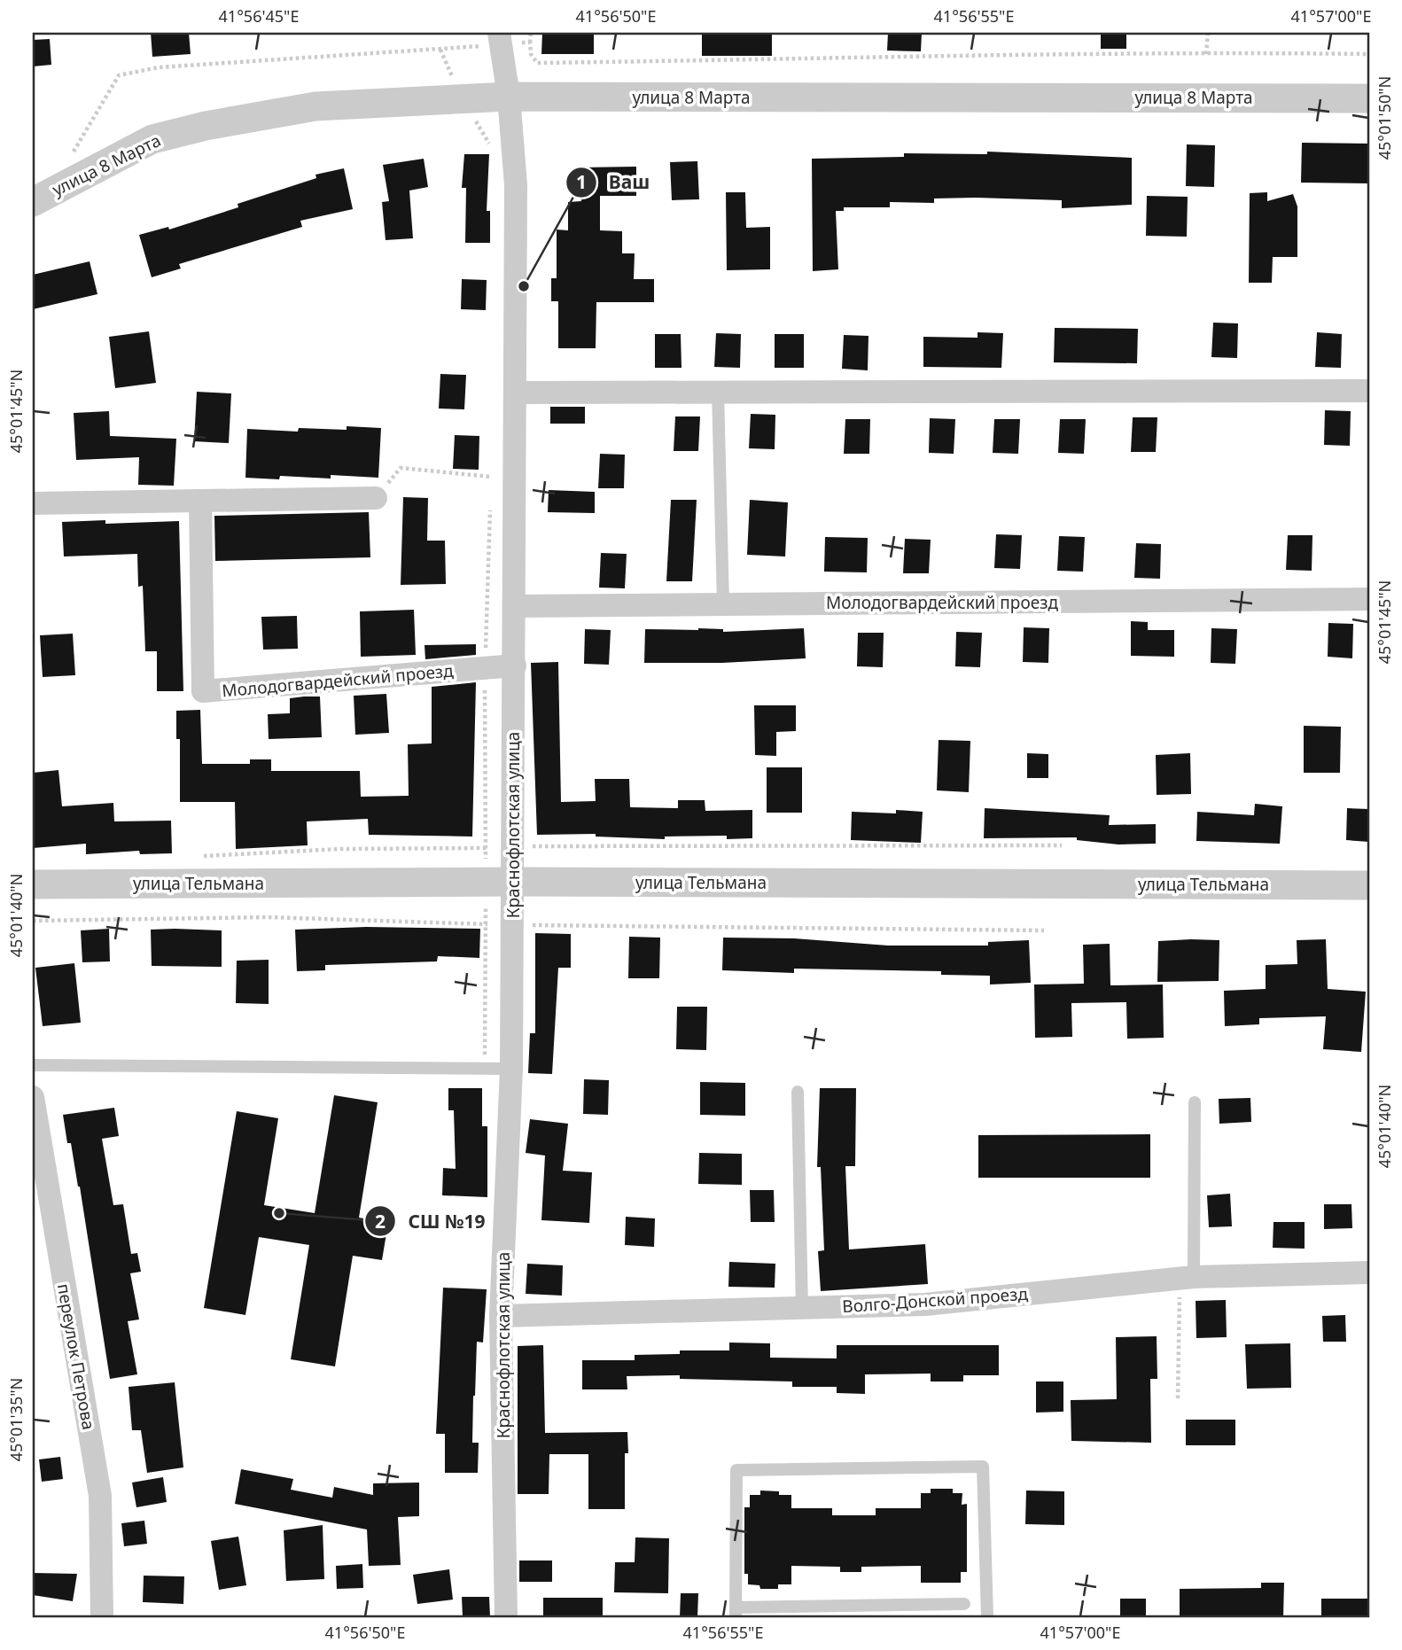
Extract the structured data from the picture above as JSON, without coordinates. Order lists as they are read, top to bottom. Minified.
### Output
{"streets":{"street":["улица 8 Марта","Молодогвардейский проезд","Краснофлотская улица","улица Тельмана","Волго-Донской проезд","переулок Петрова"]},"crossings":[["улица 8 Марта","Краснофлотская улица"],["Молодогвардейский проезд","Краснофлотская улица"],["Краснофлотская улица","улица Тельмана"],["Краснофлотская улица","Волго-Донской проезд"]],"places":["Ваш","СШ №19"],"coordinates":["41°56'45\"E","41°56'50\"E","41°56'55\"E","41°57'00\"E","45°01'50\"N","45°01'45\"N","45°01'40\"N","45°01'35\"N"]}
